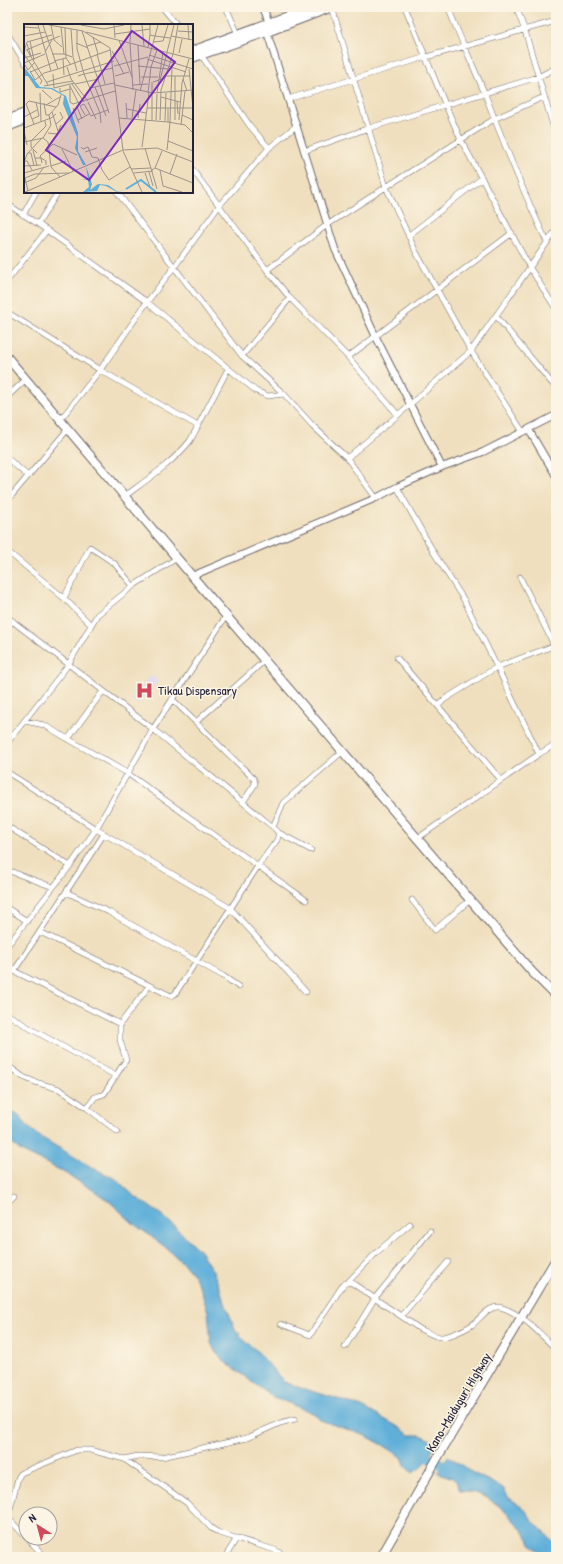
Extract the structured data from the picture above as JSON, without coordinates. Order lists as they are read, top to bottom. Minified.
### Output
{"streets":{"main road":["Kano-Maiduguri Highway"]},"places":{"hospital":["Tikau Dispensary"]},"north":"top left"}
